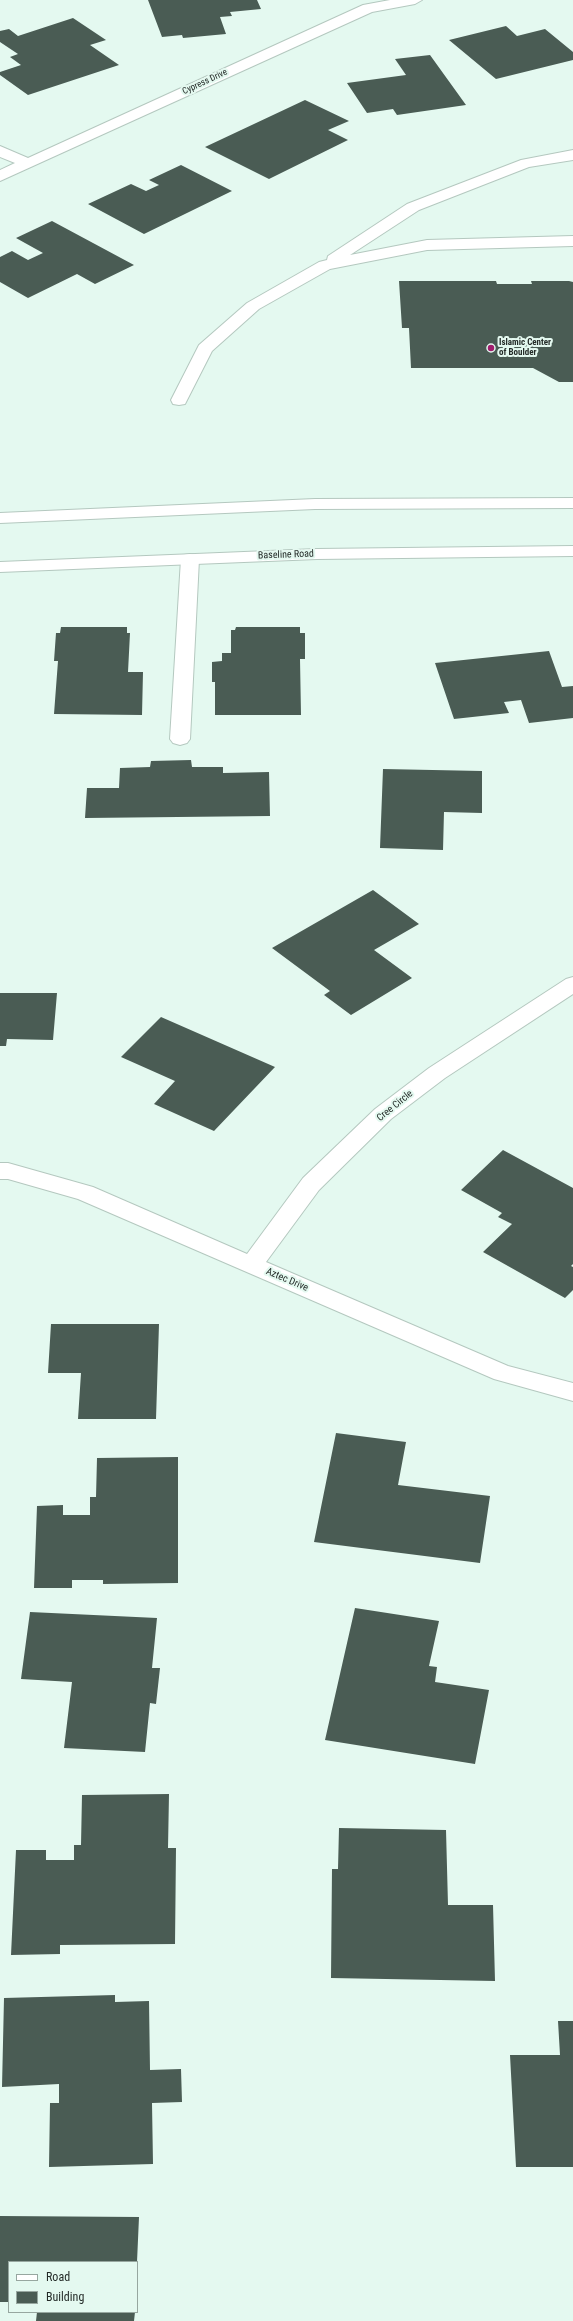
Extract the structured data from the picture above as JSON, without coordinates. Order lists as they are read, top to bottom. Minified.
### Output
{"streets":{"street":["Cypress Drive","Baseline Road","Cree Circle","Aztec Drive"]},"crossings":[["Cree Circle","Aztec Drive"]],"places":["Islamic Center of Boulder"],"legend":["Road","Building"]}
